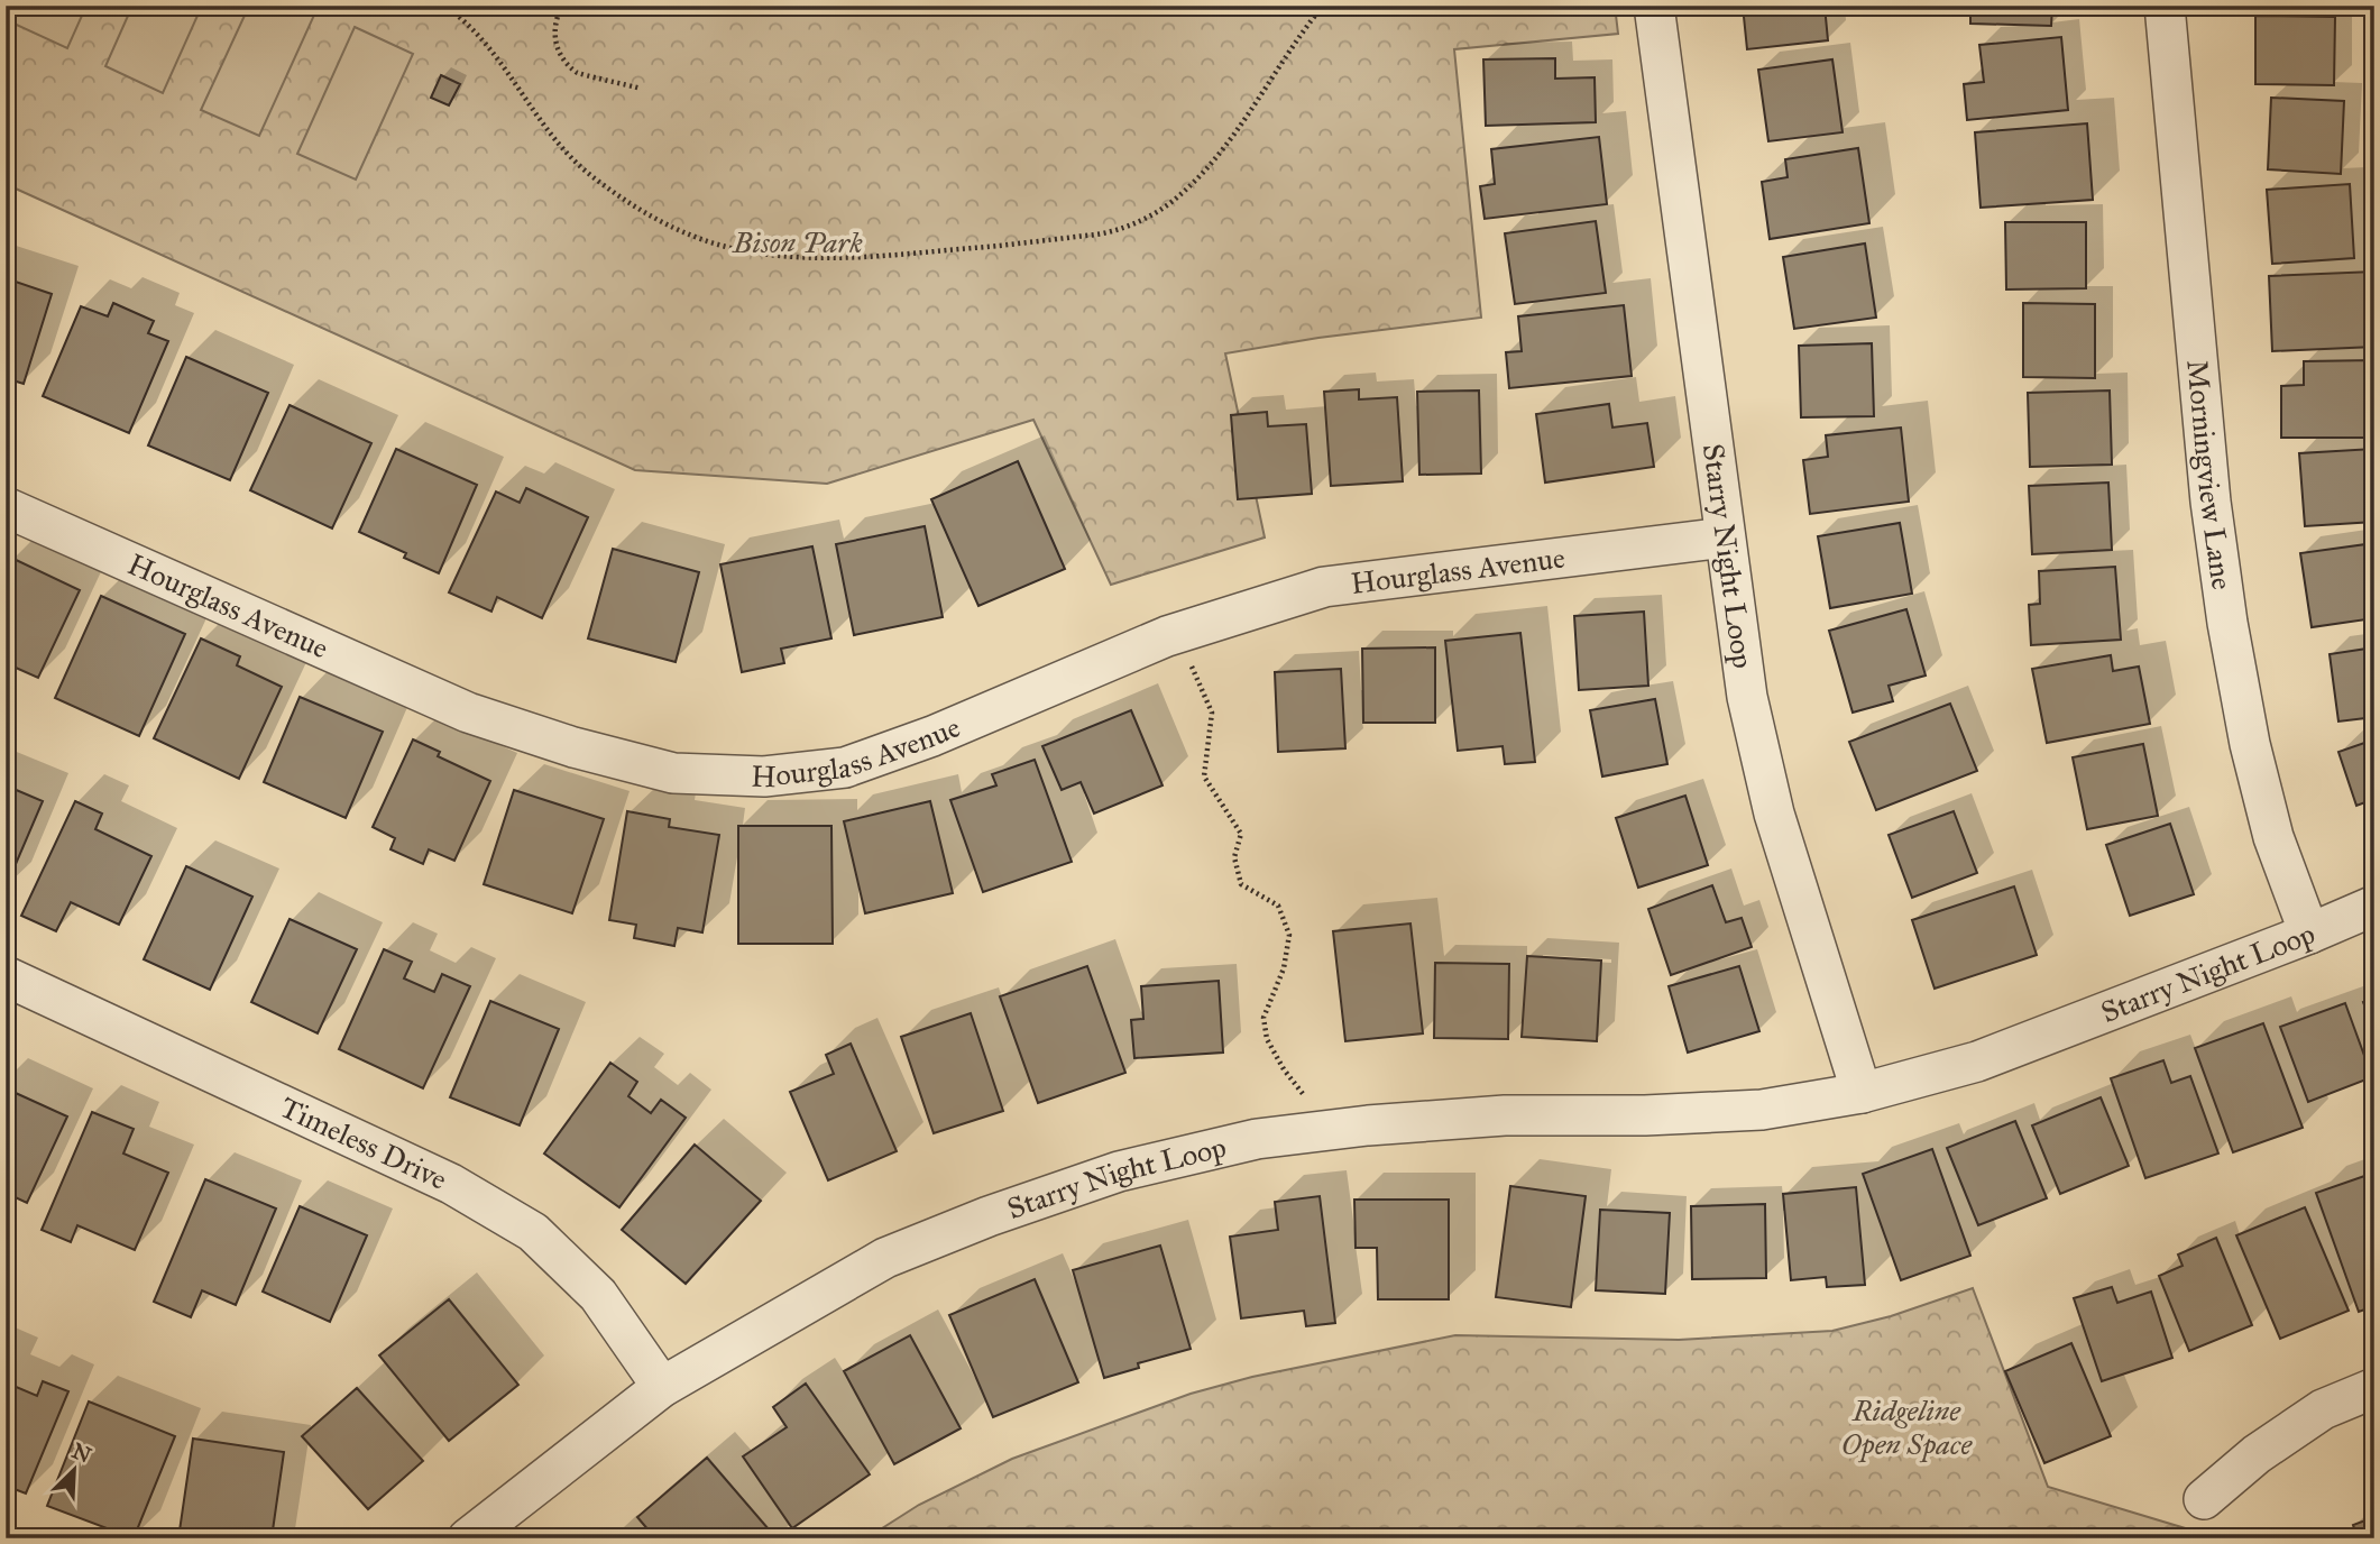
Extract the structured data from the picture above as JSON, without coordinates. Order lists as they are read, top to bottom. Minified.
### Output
{"streets":{"street":["Morningview Lane","Starry Night Loop","Hourglass Avenue","Timeless Drive"]},"crossings":[["Morningview Lane","Starry Night Loop"],["Starry Night Loop","Hourglass Avenue"],["Starry Night Loop","Timeless Drive"]],"parks":["Bison Park","Ridgeline Open Space"],"north":"top right"}
